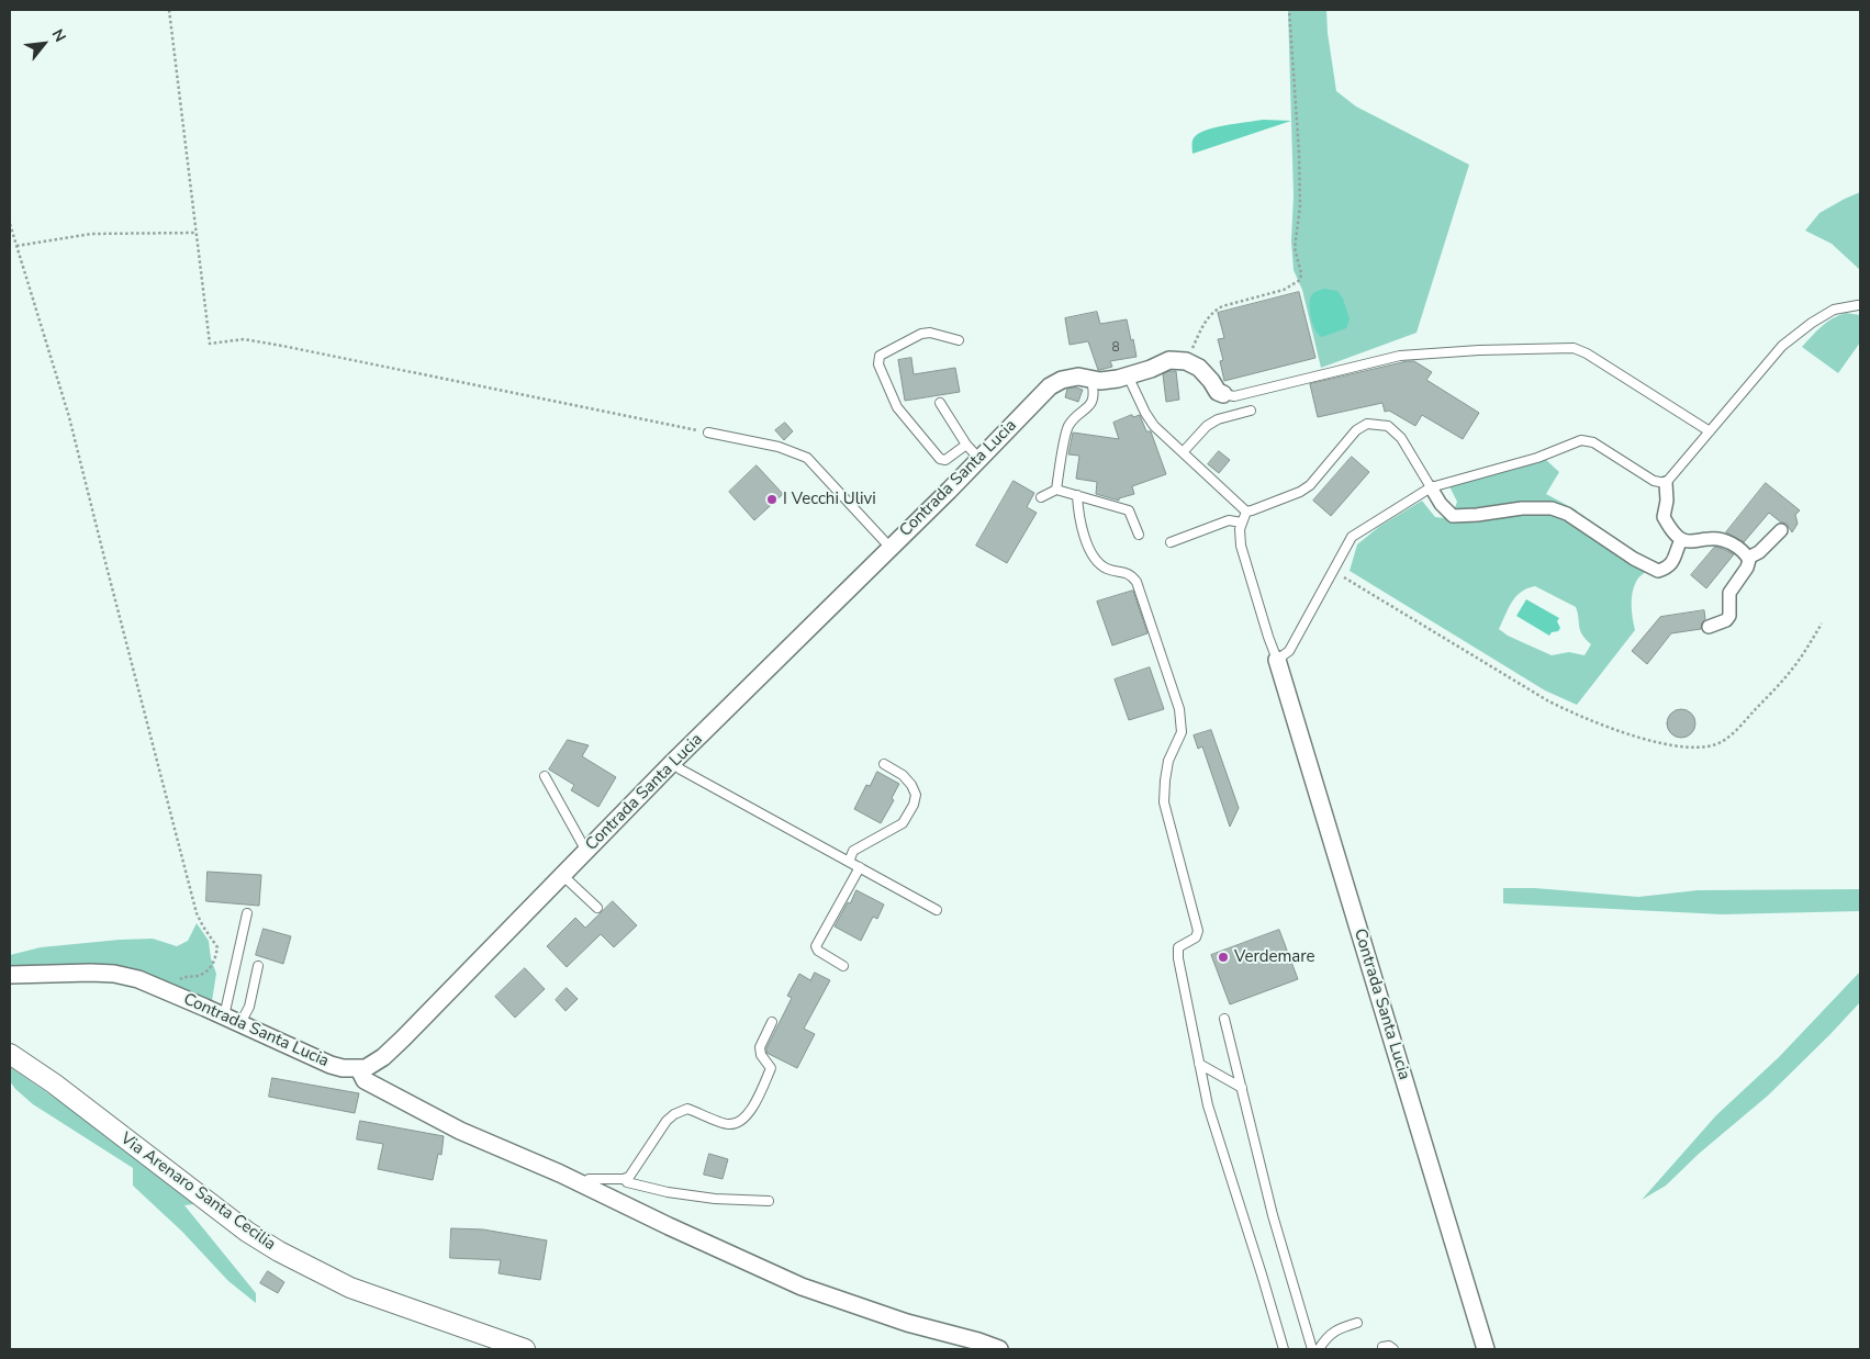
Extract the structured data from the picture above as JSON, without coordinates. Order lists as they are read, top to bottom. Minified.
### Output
{"streets":{"street":["Contrada Santa Lucia","Via Arenaro Santa Cecilia"]},"places":["I Vecchi Ulivi","Verdemare"],"house_numbers":["8"],"north":"top right"}
